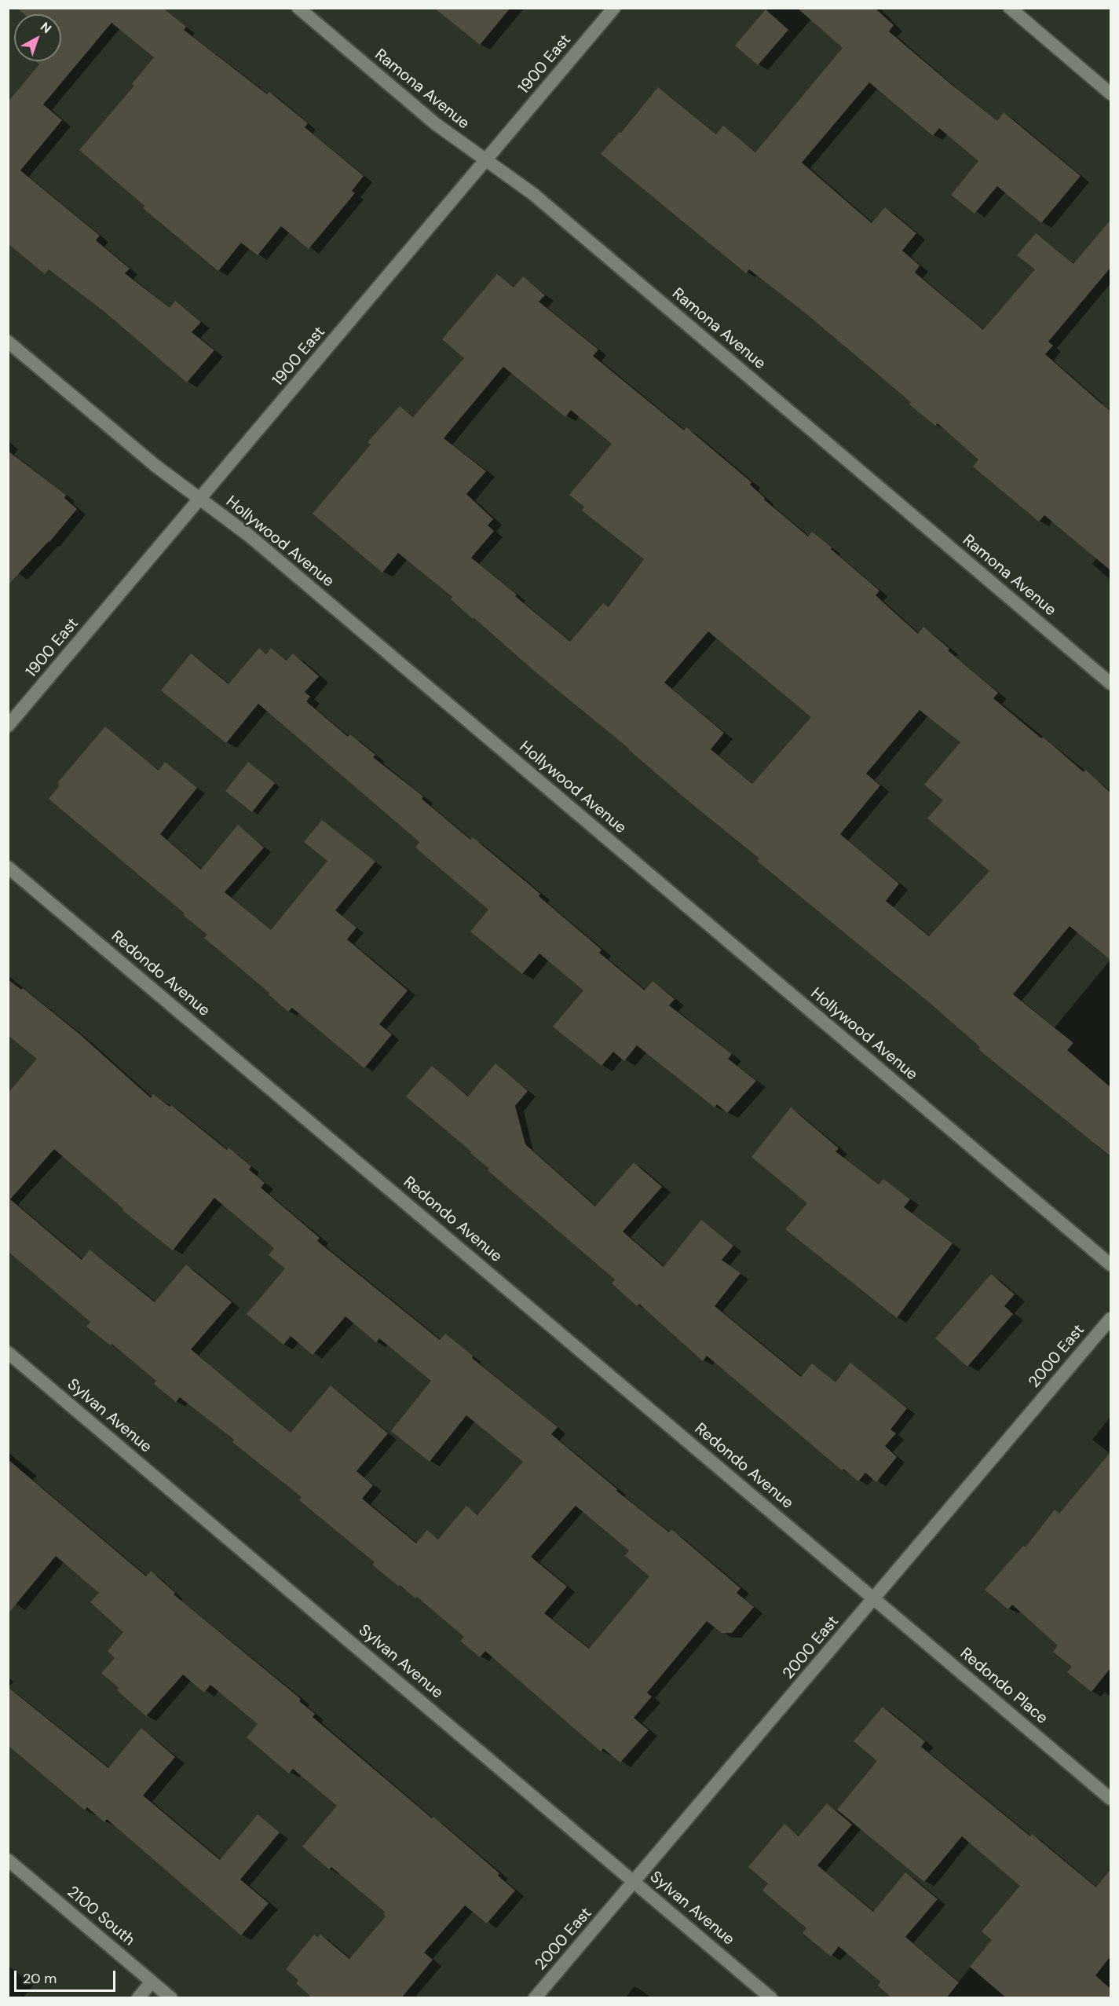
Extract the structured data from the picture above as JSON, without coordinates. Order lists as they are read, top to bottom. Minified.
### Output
{"streets":{"street":["1900 East","Ramona Avenue","Hollywood Avenue","Redondo Avenue","2000 East","Sylvan Avenue","Redondo Place","2100 South"]},"crossings":[["1900 East","Ramona Avenue"],["1900 East","Hollywood Avenue"],["Redondo Avenue","2000 East"],["Redondo Avenue","Redondo Place"],["2000 East","Sylvan Avenue"],["2000 East","Redondo Place"]],"scale_bar":"20 m","north":"top right"}
